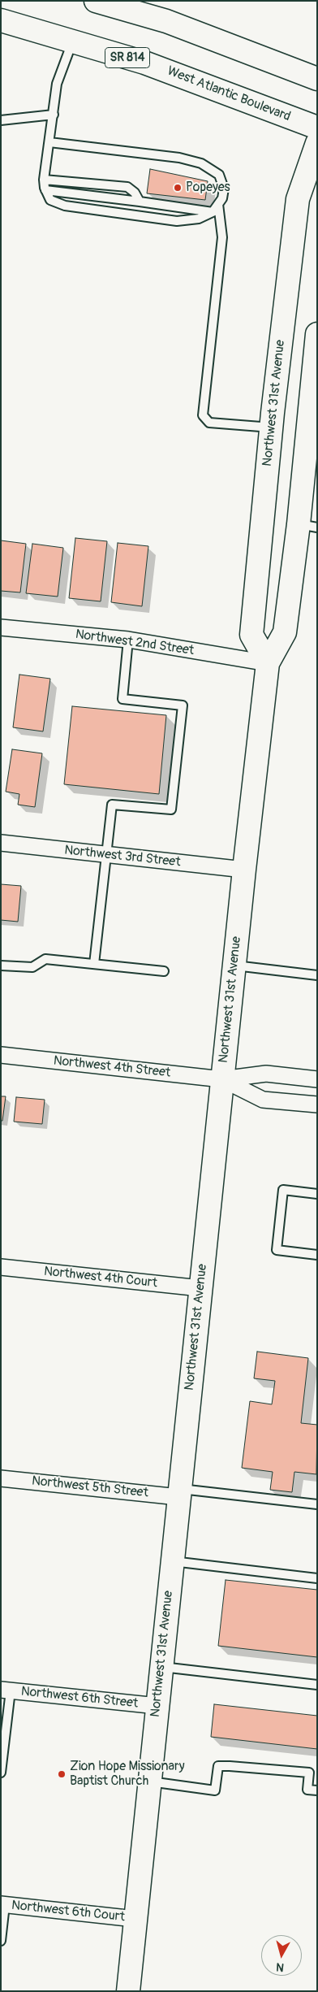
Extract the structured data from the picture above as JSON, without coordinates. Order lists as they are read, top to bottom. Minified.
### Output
{"streets":{"main road":["SR 814","West Atlantic Boulevard","Northwest 31st Avenue"],"street":["Northwest 2nd Street","Northwest 3rd Street","Northwest 4th Street","Northwest 4th Court","Northwest 5th Street","Northwest 6th Street","Northwest 6th Court"]},"crossings":[["Northwest 31st Avenue","Northwest 2nd Street"],["Northwest 31st Avenue","Northwest 3rd Street"],["Northwest 31st Avenue","Northwest 4th Street"],["Northwest 31st Avenue","Northwest 4th Court"],["Northwest 31st Avenue","Northwest 5th Street"],["Northwest 31st Avenue","Northwest 6th Street"],["Northwest 31st Avenue","Northwest 6th Court"]],"places":["Popeyes","Zion Hope Missionary Baptist Church"],"north":"bottom"}
